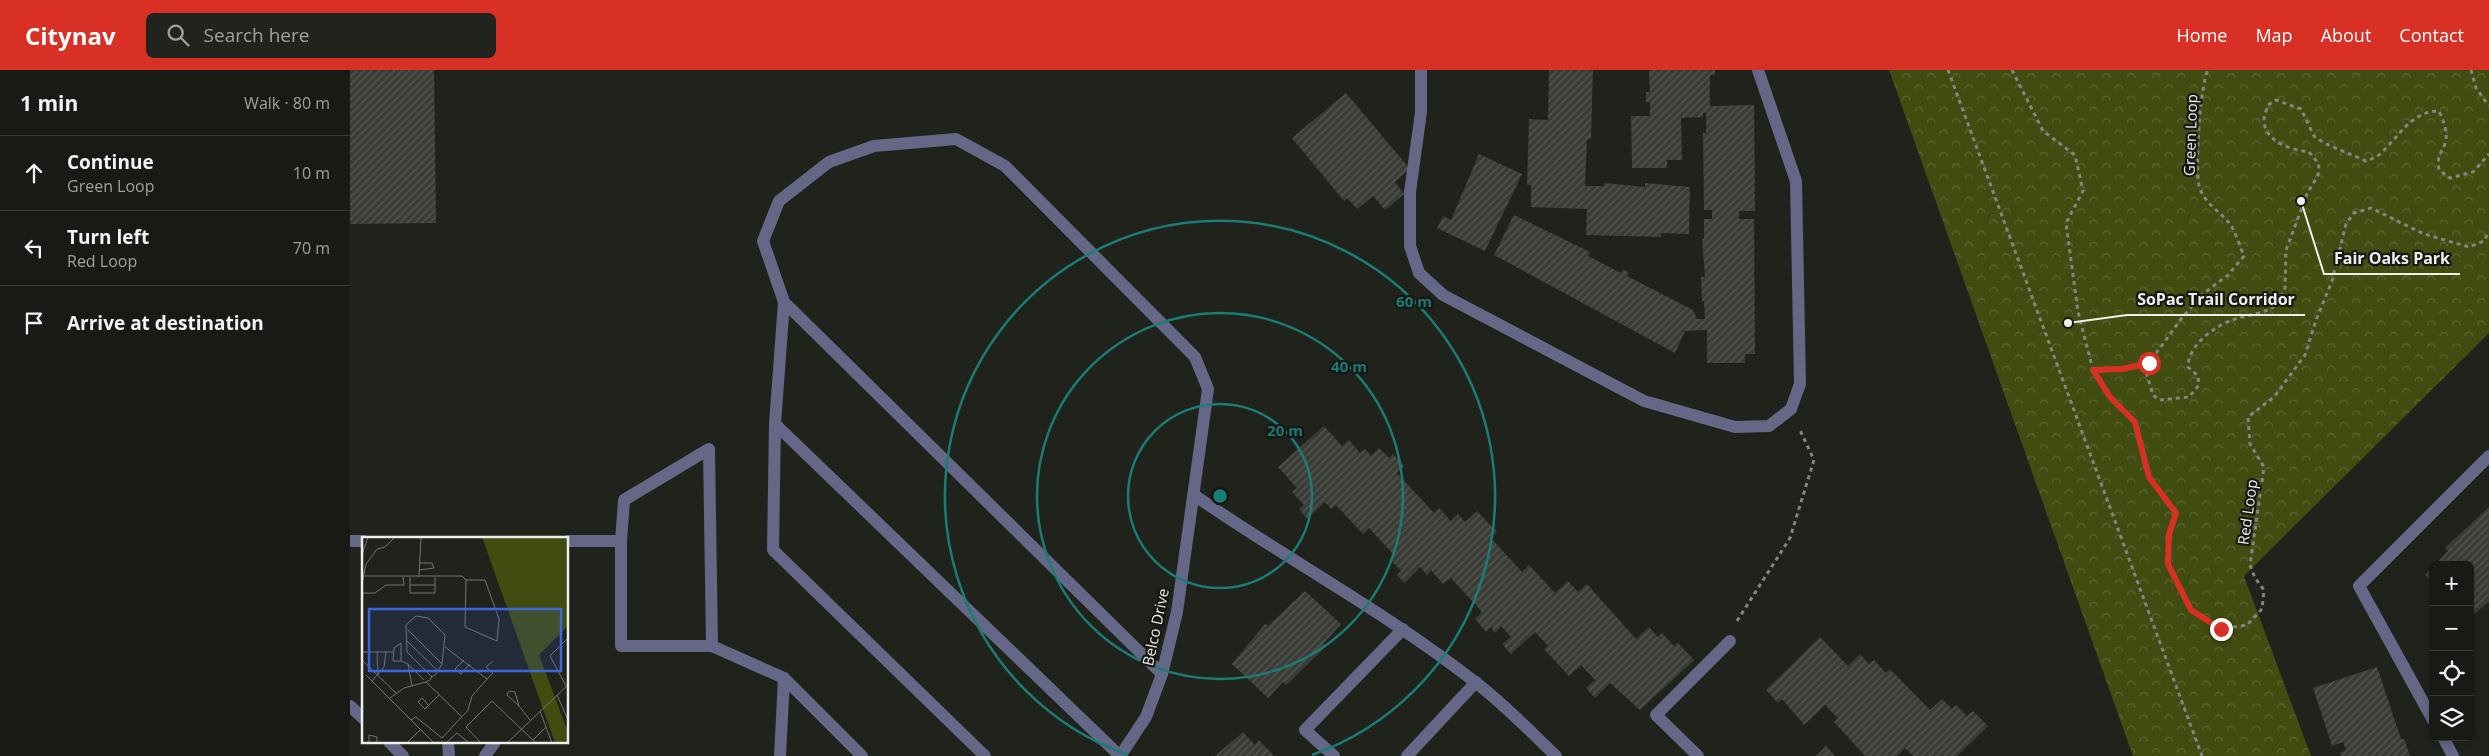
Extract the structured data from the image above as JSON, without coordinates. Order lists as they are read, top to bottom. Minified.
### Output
{"streets":{"street":["Belco Drive"],"path":["Green Loop","Red Loop"]},"places":["Fair Oaks Park","SoPac Trail Corridor"],"page":{"header":"Citynav","search":"Search here","nav":["Home","Map","About","Contact"],"heading":["1 min","Walk · 80 m"],"list":[["Continue","Green Loop","10 m"],["Turn left","Red Loop","70 m"],"Arrive at destination"],"map_buttons":["+","−"]},"rings":["60 m","40 m","20 m"]}
